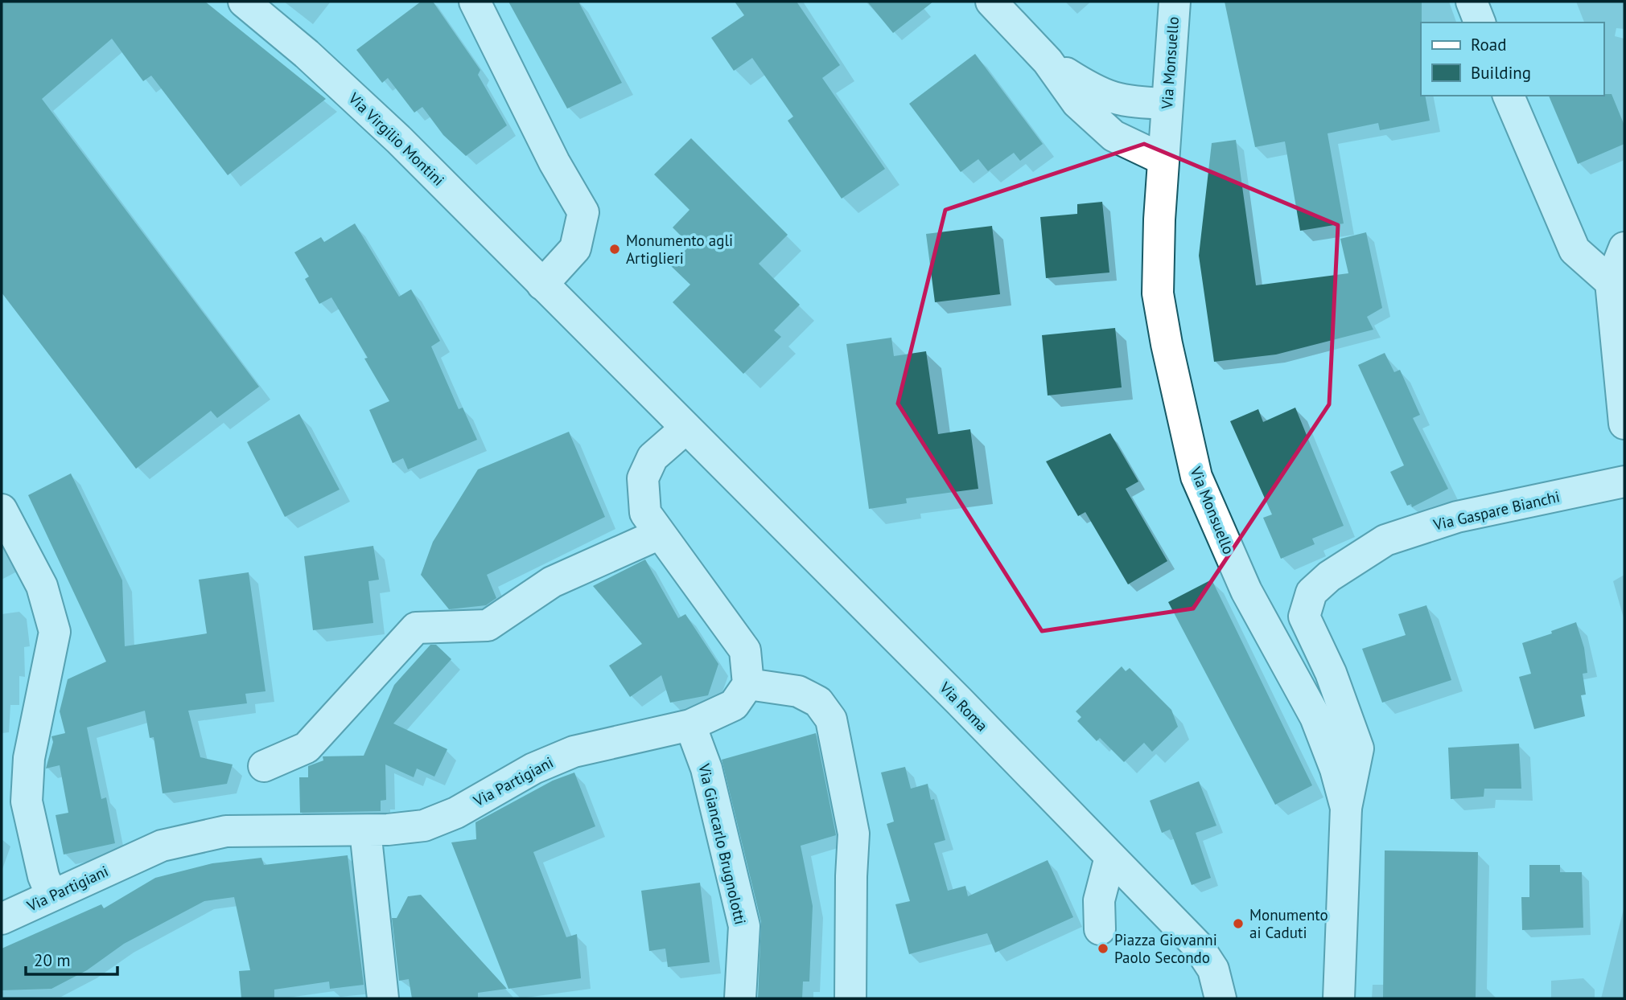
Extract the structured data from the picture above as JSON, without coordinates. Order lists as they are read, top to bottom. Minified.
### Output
{"streets":{"street":["Via Monsuello","Via Virgilio Montini","Via Gaspare Bianchi","Via Roma","Via Partigiani","Via Giancarlo Brugnolotti"]},"crossings":[["Via Monsuello","Via Gaspare Bianchi"],["Via Virgilio Montini","Via Roma"],["Via Partigiani","Via Giancarlo Brugnolotti"]],"places":["Monumento agli Artiglieri","Monumento ai Caduti","Piazza Giovanni Paolo Secondo"],"legend":["Road","Building"],"scale_bar":"20 m"}
